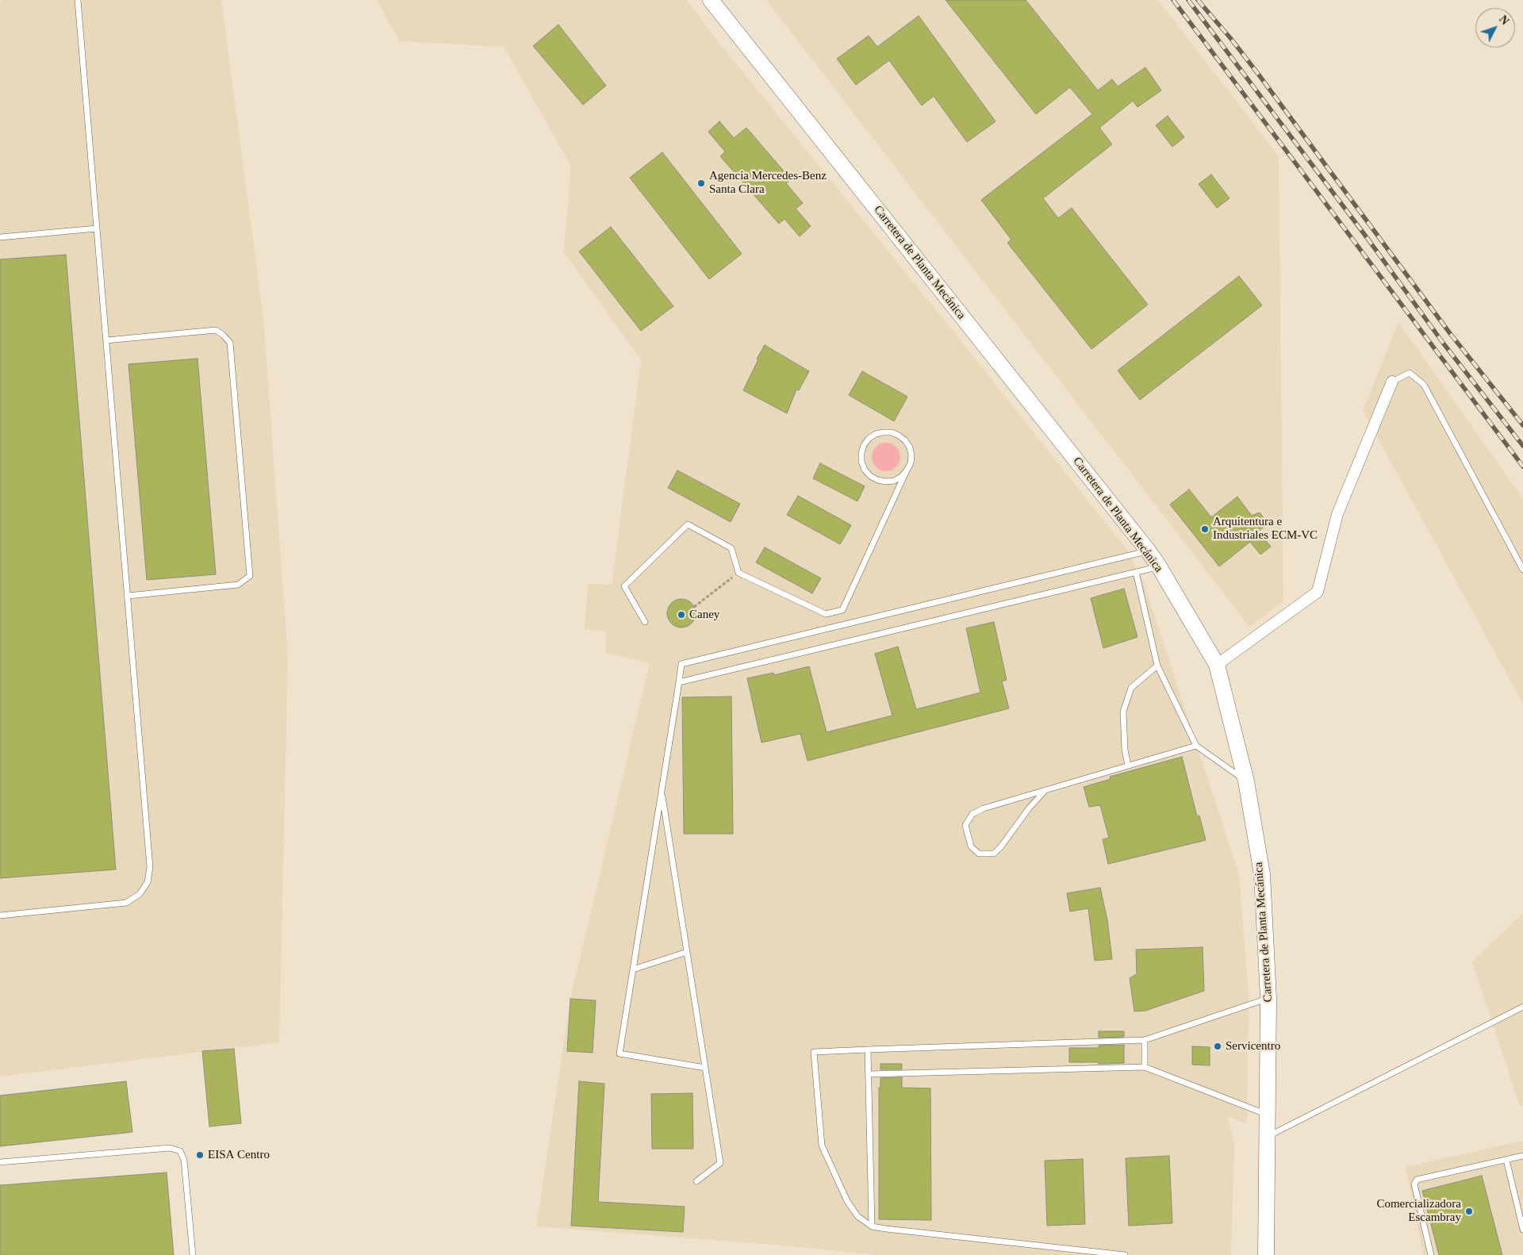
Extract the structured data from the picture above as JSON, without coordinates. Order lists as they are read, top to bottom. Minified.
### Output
{"streets":{"street":["Carretera de Planta Mecánica"]},"places":["Agencia Mercedes-Benz Santa Clara","Arquitentura e Industriales ECM-VC","Caney","Servicentro","EISA Centro","Comercializadora Escambray"],"north":"top right"}
